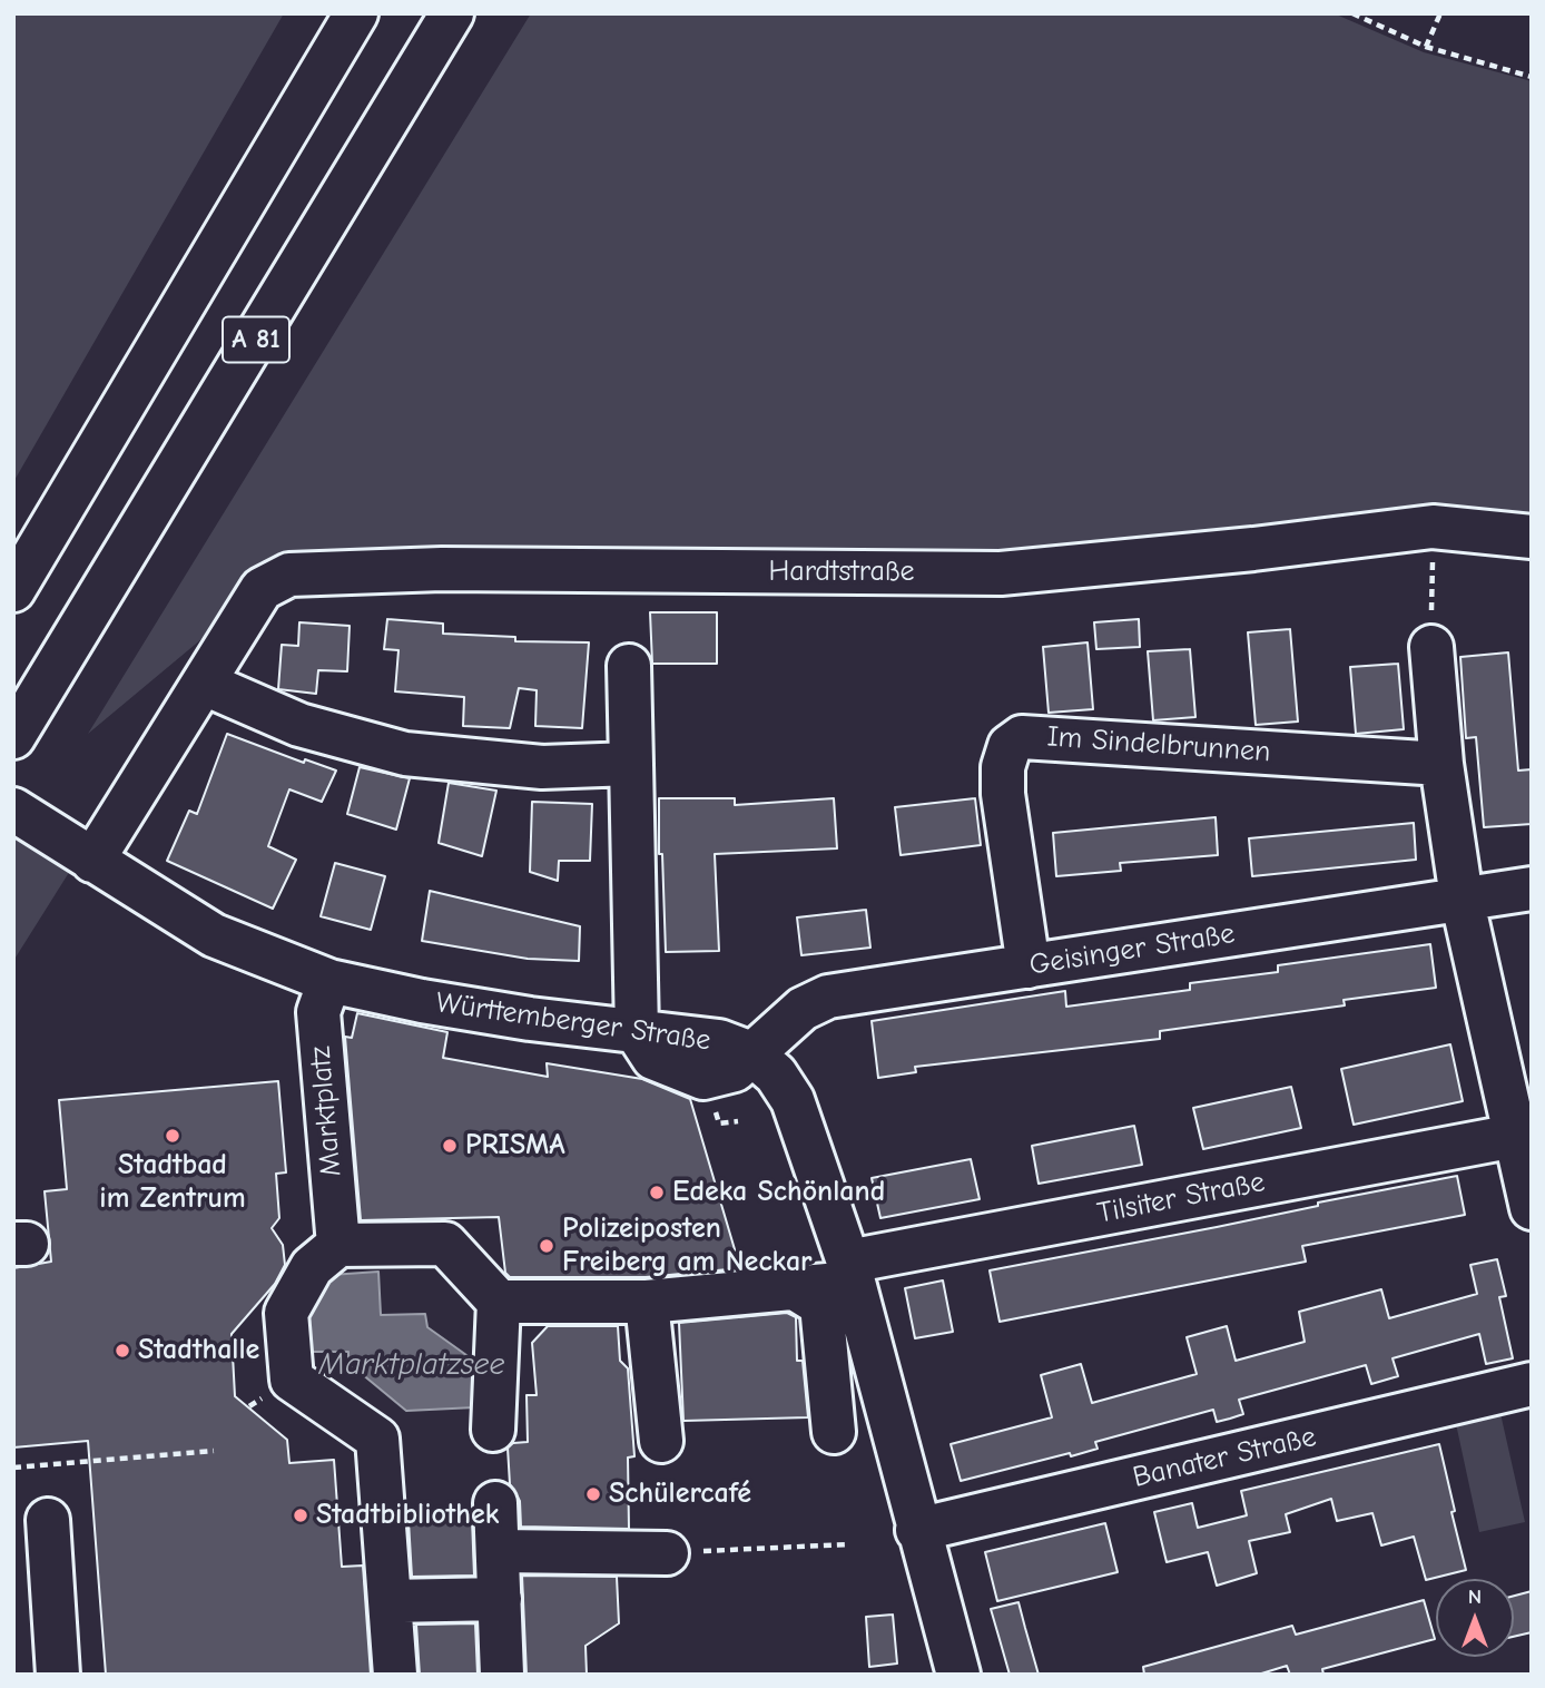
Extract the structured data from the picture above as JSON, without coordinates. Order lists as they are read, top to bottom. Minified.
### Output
{"streets":{"main road":["A 81","Hardtstraße","Im Sindelbrunnen","Geisinger Straße","Württemberger Straße","Marktplatz","Tilsiter Straße","Banater Straße"]},"crossings":[["Hardtstraße","Württemberger Straße"],["Im Sindelbrunnen","Geisinger Straße"],["Geisinger Straße","Württemberger Straße"],["Württemberger Straße","Marktplatz"],["Württemberger Straße","Tilsiter Straße"],["Württemberger Straße","Banater Straße"]],"water":["Marktplatzsee"],"places":["Stadtbad im Zentrum","PRISMA","Edeka Schönland","Polizeiposten Freiberg am Neckar","Stadthalle","Schülercafé","Stadtbibliothek"],"north":"top"}
